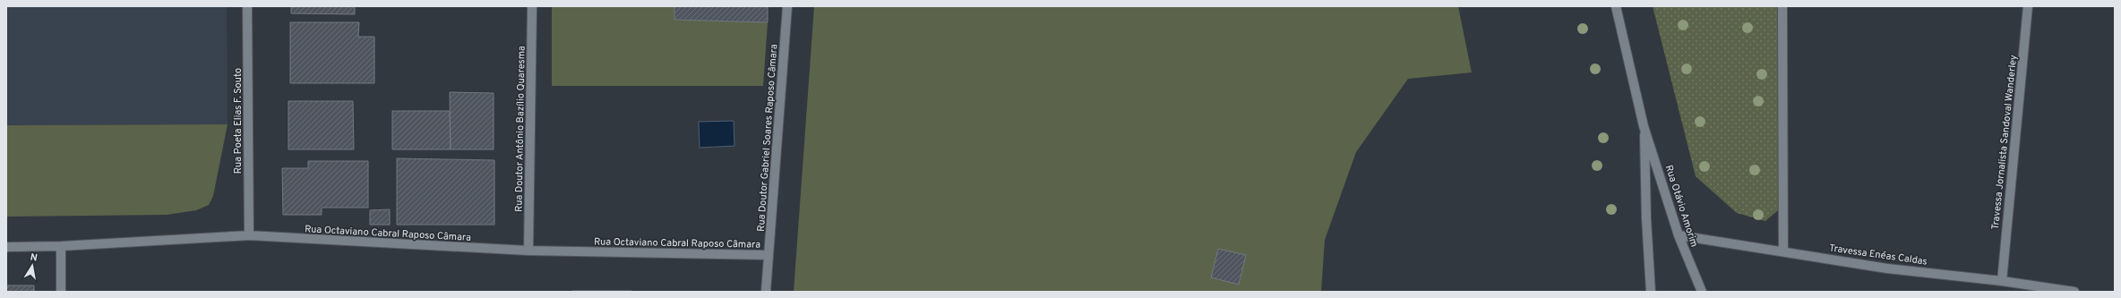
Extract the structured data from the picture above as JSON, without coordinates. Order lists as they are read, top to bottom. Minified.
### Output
{"streets":{"street":["Rua Poeta Elias F. Souto","Rua Doutor Antônio Bazílio Quaresma","Rua Doutor Gabriel Soares Raposo Câmara","Travessa Jornalista Sandoval Wanderley","Rua Otávio Amorim","Rua Octaviano Cabral Raposo Câmara","Travessa Enéas Caldas"]},"crossings":[["Rua Poeta Elias F. Souto","Rua Octaviano Cabral Raposo Câmara"],["Rua Doutor Antônio Bazílio Quaresma","Rua Octaviano Cabral Raposo Câmara"],["Rua Doutor Gabriel Soares Raposo Câmara","Rua Octaviano Cabral Raposo Câmara"],["Travessa Jornalista Sandoval Wanderley","Travessa Enéas Caldas"],["Rua Otávio Amorim","Travessa Enéas Caldas"]],"north":"top"}
